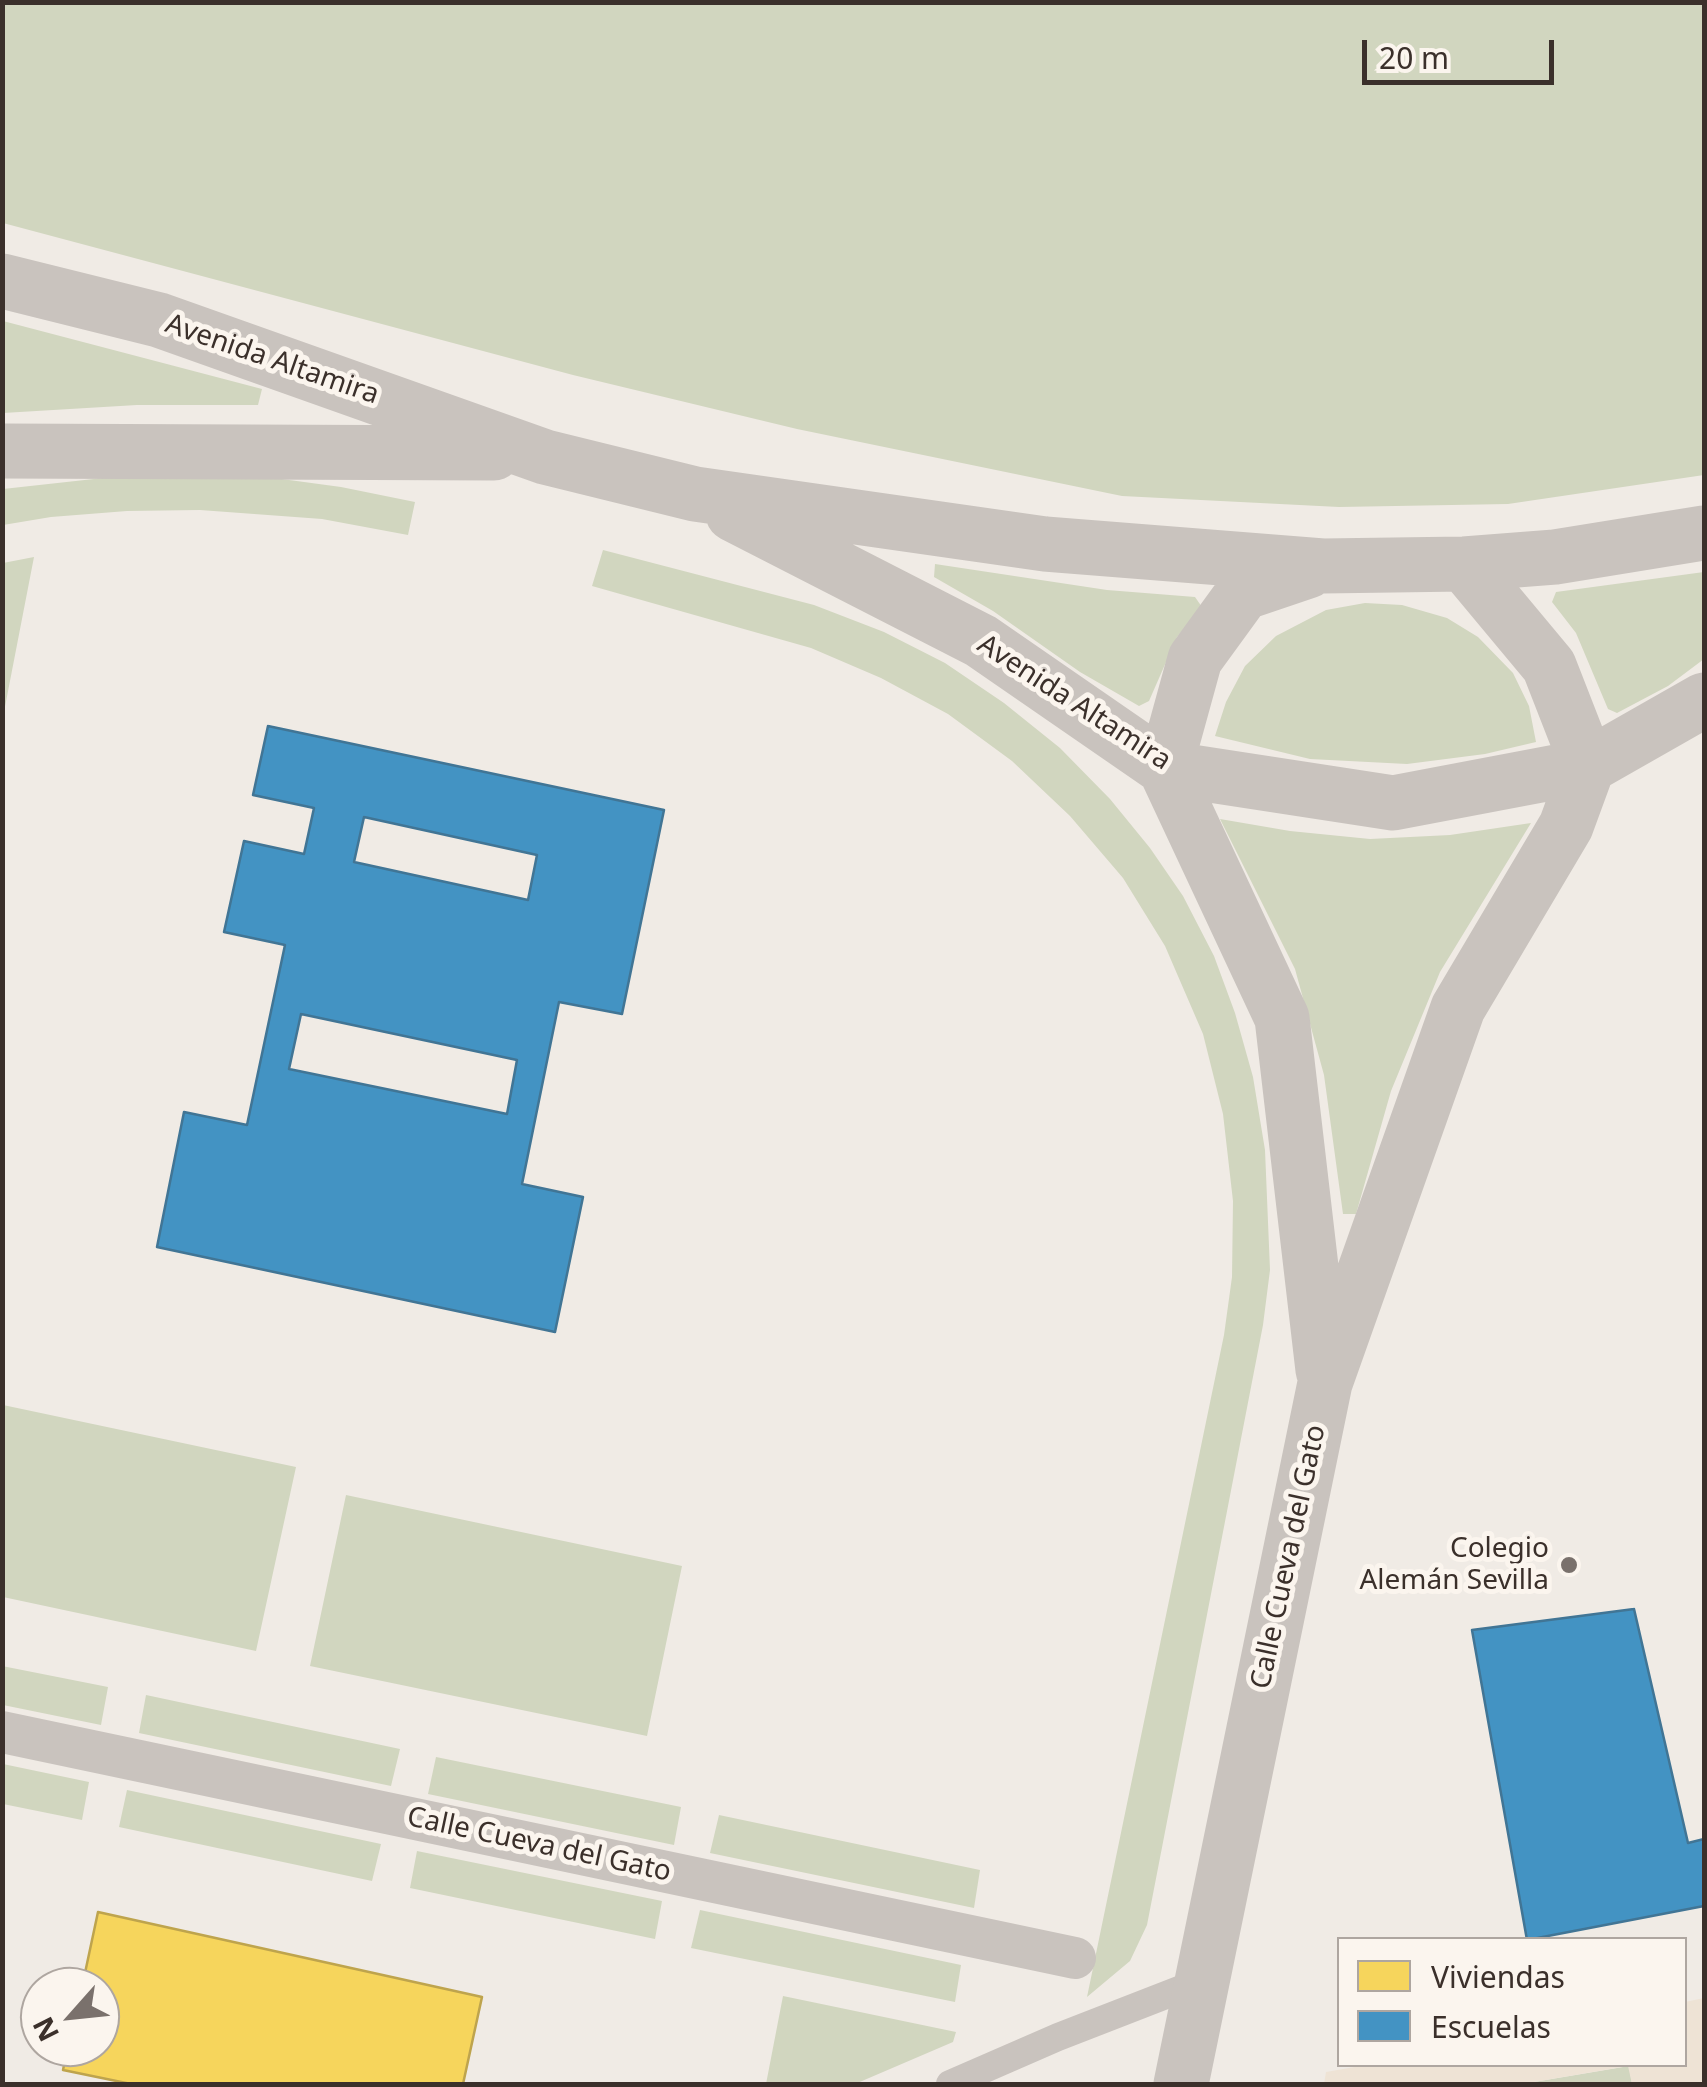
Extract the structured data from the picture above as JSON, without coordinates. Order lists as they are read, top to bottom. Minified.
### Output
{"streets":{"street":["Avenida Altamira","Calle Cueva del Gato"]},"places":["Colegio Alemán Sevilla"],"legend":["Viviendas","Escuelas"],"scale_bar":"20 m","north":"bottom left"}
